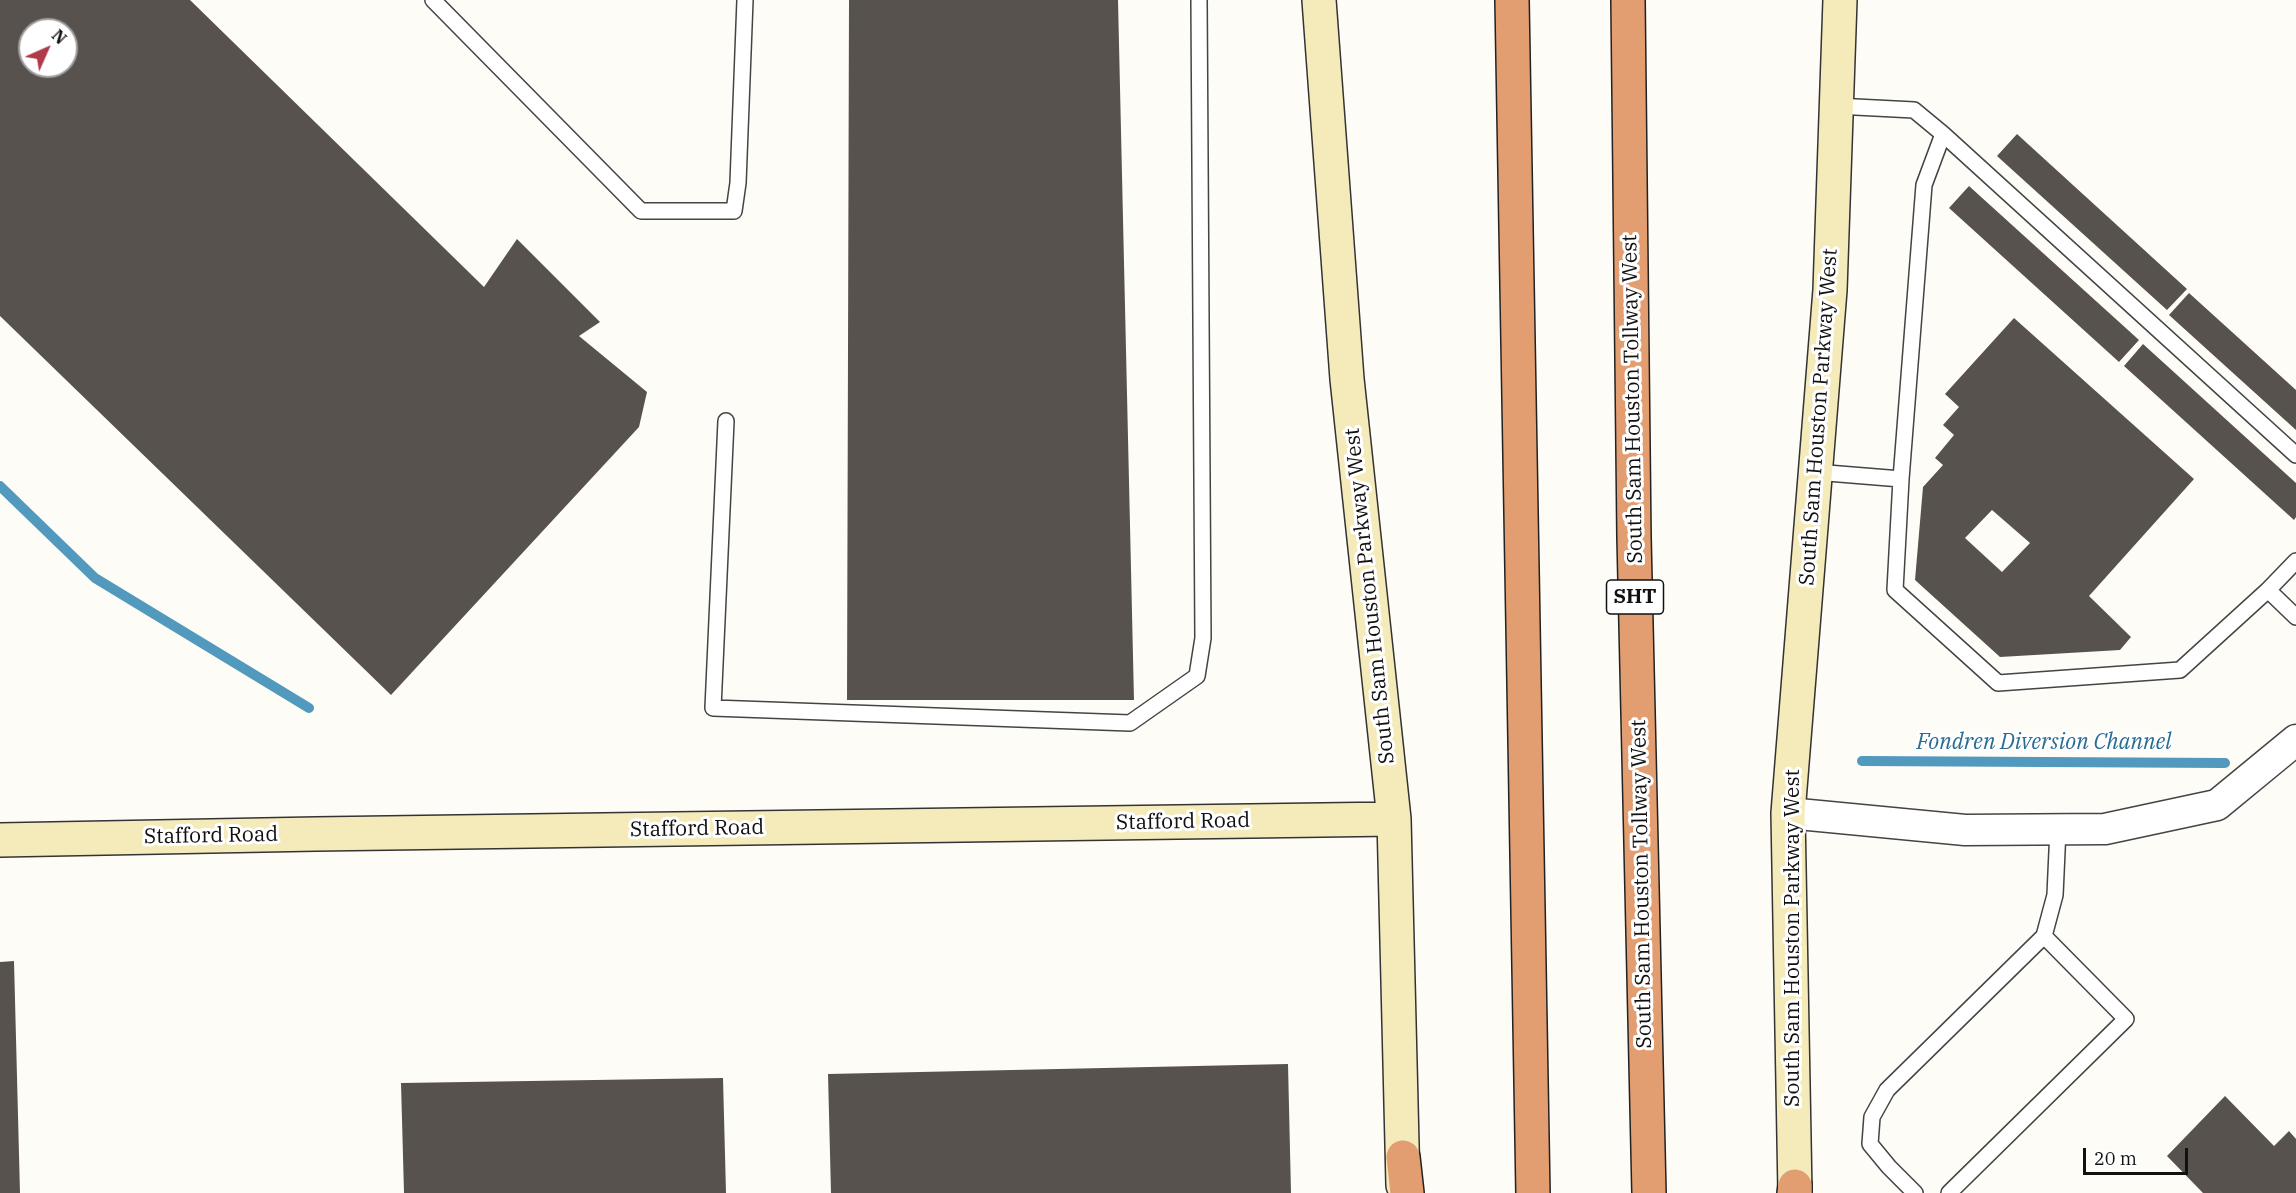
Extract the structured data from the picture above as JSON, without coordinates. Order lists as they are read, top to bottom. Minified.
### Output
{"streets":{"highway":["South Sam Houston Tollway West","SHT"],"main road":["South Sam Houston Parkway West","Stafford Road"]},"crossings":[["South Sam Houston Parkway West","Stafford Road"]],"water":["Fondren Diversion Channel"],"scale_bar":"20 m","north":"top right"}
